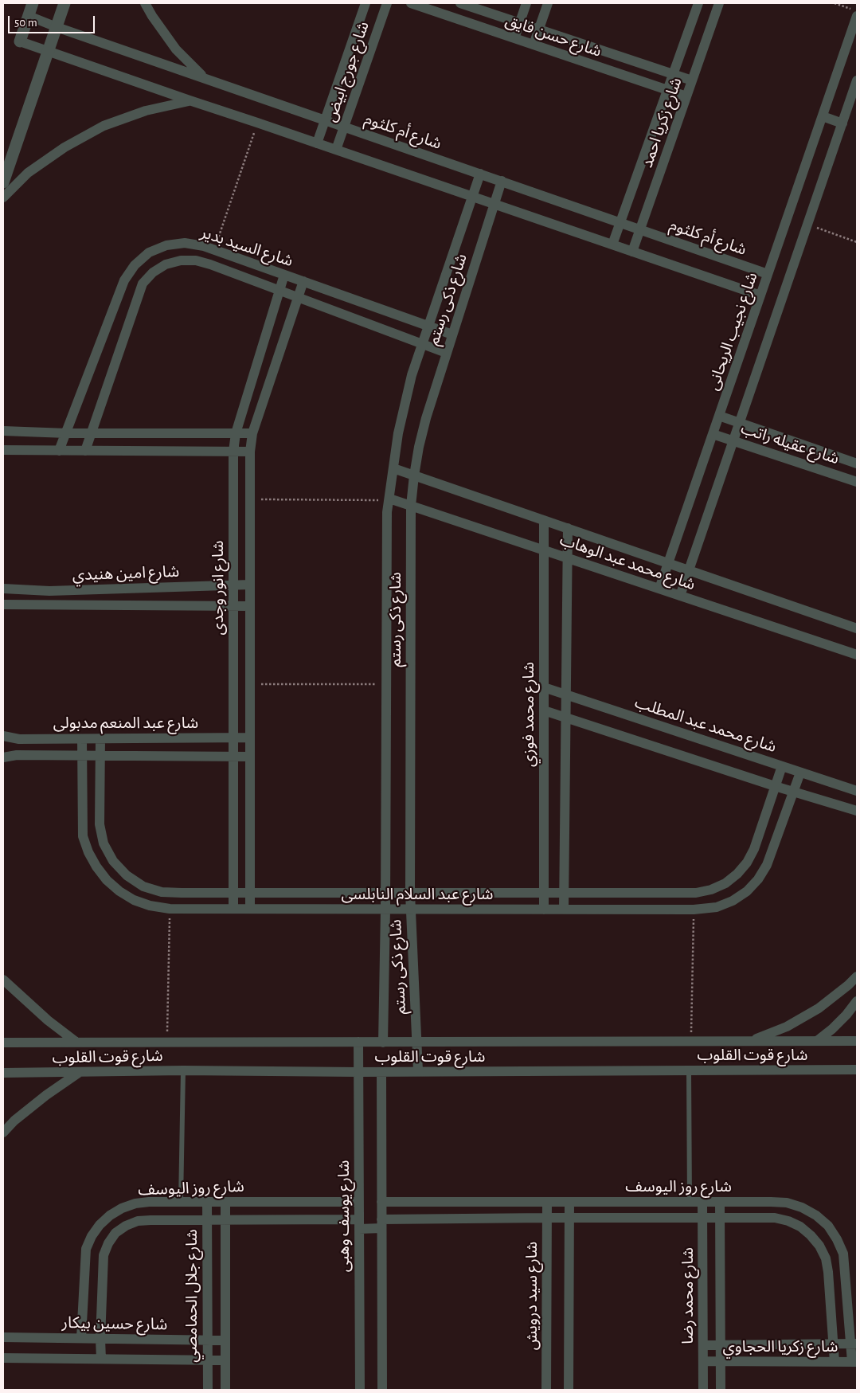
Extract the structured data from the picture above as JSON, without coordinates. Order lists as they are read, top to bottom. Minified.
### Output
{"streets":{"street":["شارع حسن فايق","شارع جورج ابيض","شارع زكريا احمد","شارع أم كلثوم","شارع السيد بدير","شارع ذكى رستم","شارع نجيب الريحانى","شارع عقيله راتب","شارع محمد عبد الوهاب","شارع امين هنيدي","شارع انور وجدى","شارع محمد فوزي","شارع عبد المنعم مدبولى","شارع محمد عبد المطلب","شارع عبد السلام النابلسى","شارع قوت القلوب","شارع روز اليوسف","شارع يوسف وهبى","شارع جلال الحمامصي","شارع سيد درويش","شارع محمد رضا","شارع حسين بيكار","شارع زكريا الحجاوي"]},"crossings":[["شارع حسن فايق","شارع زكريا احمد"],["شارع جورج ابيض","شارع أم كلثوم"],["شارع زكريا احمد","شارع أم كلثوم"],["شارع أم كلثوم","شارع ذكى رستم"],["شارع أم كلثوم","شارع نجيب الريحانى"],["شارع السيد بدير","شارع ذكى رستم"],["شارع السيد بدير","شارع انور وجدى"],["شارع ذكى رستم","شارع محمد عبد الوهاب"],["شارع ذكى رستم","شارع عبد السلام النابلسى"],["شارع ذكى رستم","شارع قوت القلوب"],["شارع نجيب الريحانى","شارع عقيله راتب"],["شارع نجيب الريحانى","شارع محمد عبد الوهاب"],["شارع محمد عبد الوهاب","شارع محمد فوزي"],["شارع امين هنيدي","شارع انور وجدى"],["شارع انور وجدى","شارع عبد المنعم مدبولى"],["شارع انور وجدى","شارع عبد السلام النابلسى"],["شارع محمد فوزي","شارع محمد عبد المطلب"],["شارع محمد فوزي","شارع عبد السلام النابلسى"],["شارع عبد المنعم مدبولى","شارع عبد السلام النابلسى"],["شارع محمد عبد المطلب","شارع عبد السلام النابلسى"],["شارع قوت القلوب","شارع يوسف وهبى"],["شارع روز اليوسف","شارع يوسف وهبى"],["شارع روز اليوسف","شارع جلال الحمامصي"],["شارع روز اليوسف","شارع سيد درويش"],["شارع روز اليوسف","شارع محمد رضا"],["شارع روز اليوسف","شارع حسين بيكار"],["شارع روز اليوسف","شارع زكريا الحجاوي"],["شارع جلال الحمامصي","شارع حسين بيكار"],["شارع محمد رضا","شارع زكريا الحجاوي"]],"scale_bar":"50 m"}
